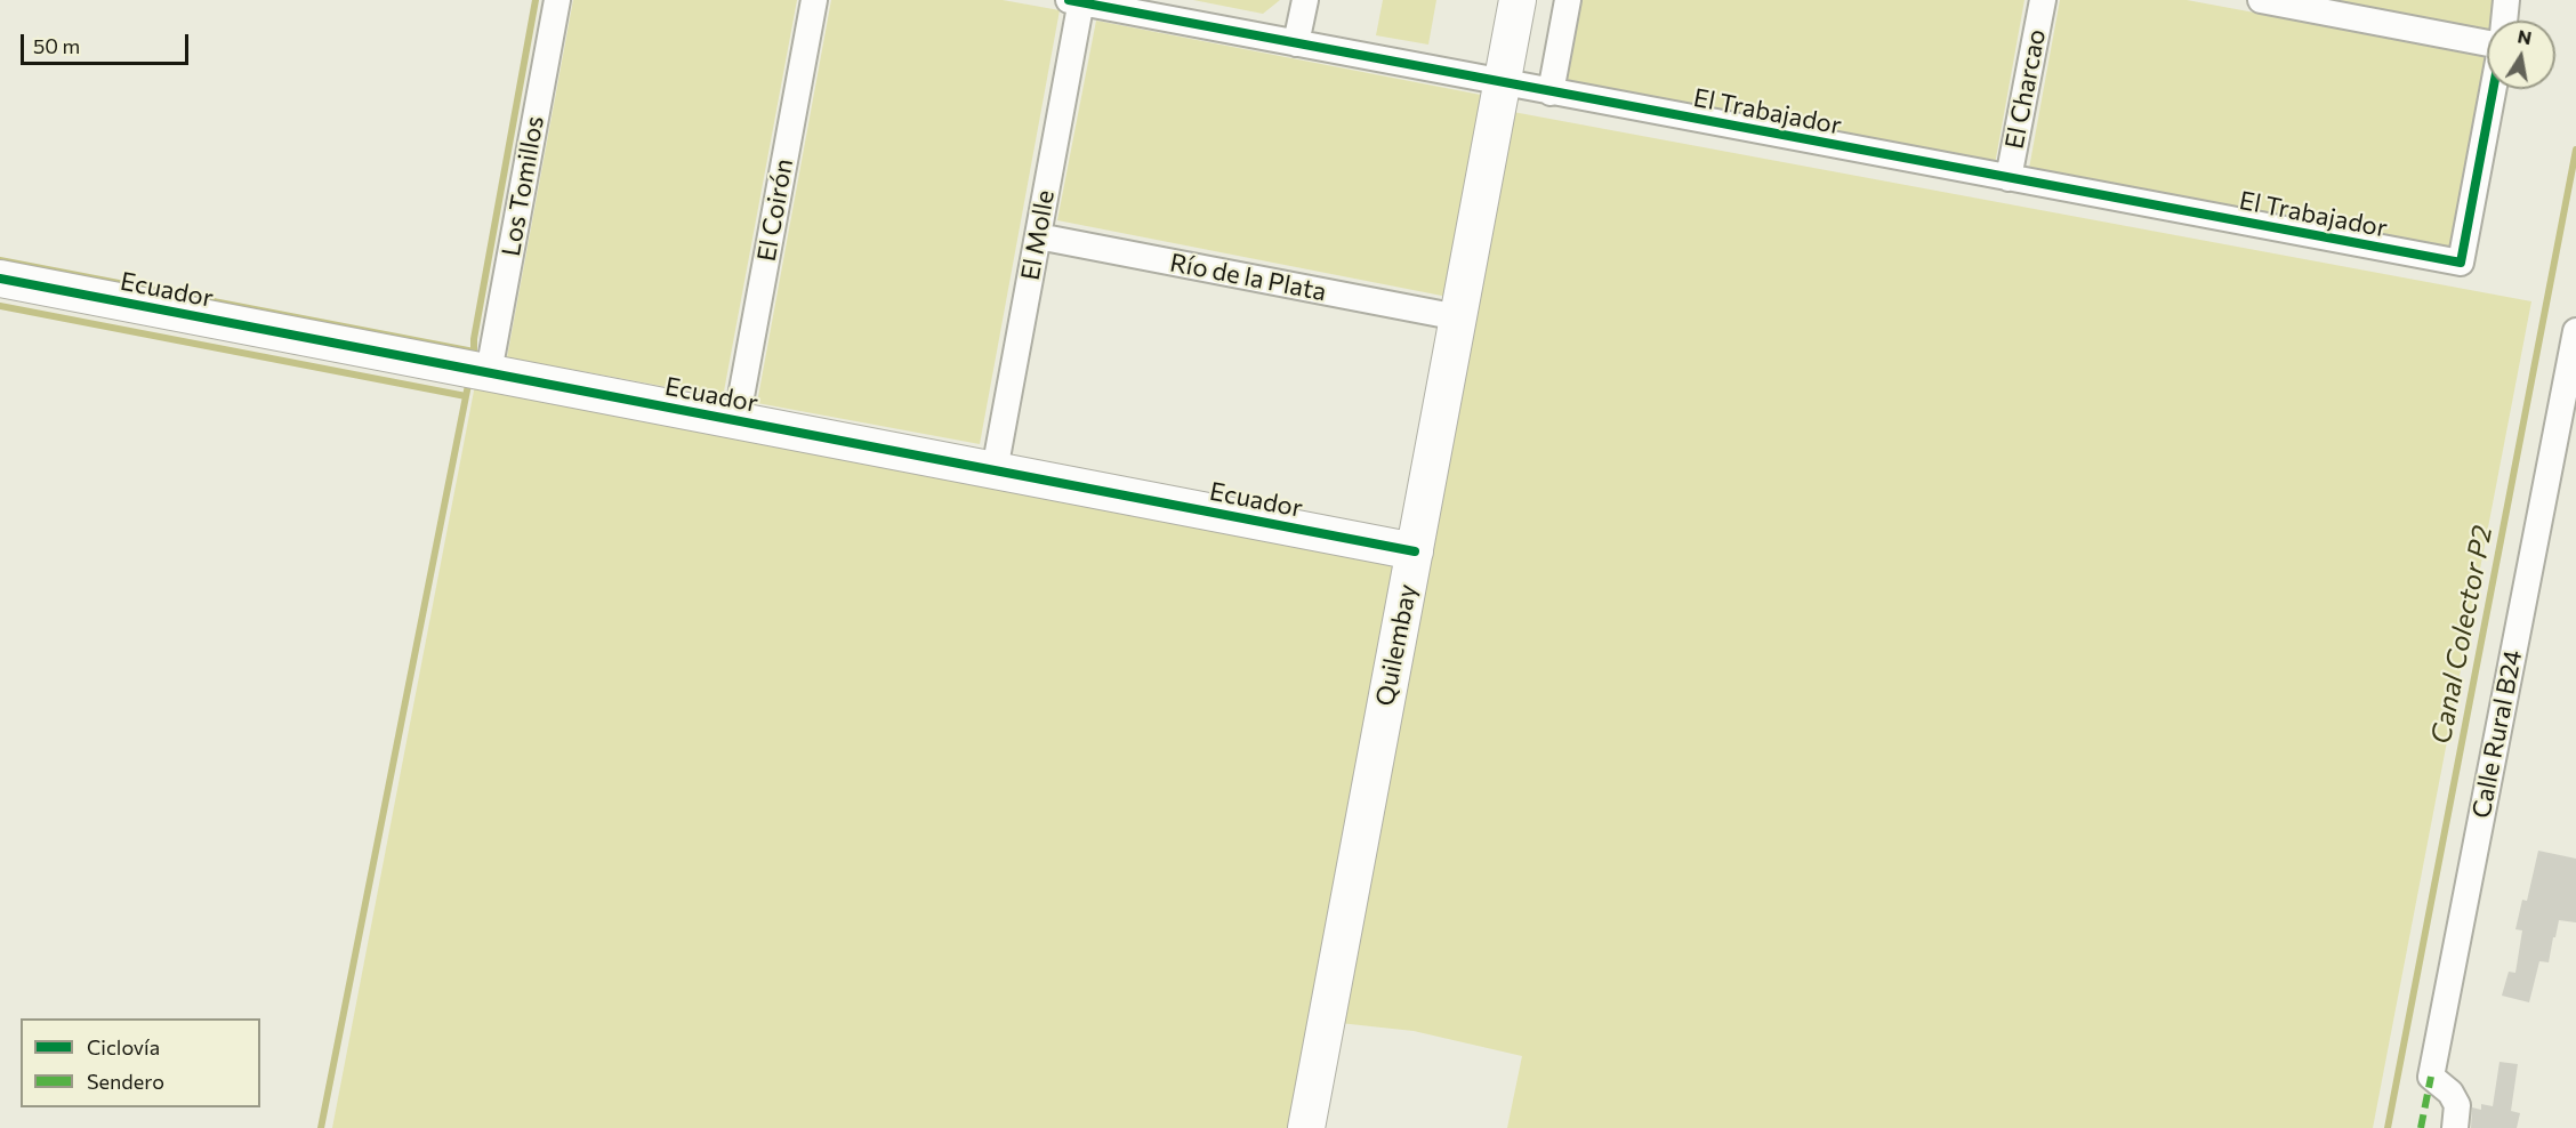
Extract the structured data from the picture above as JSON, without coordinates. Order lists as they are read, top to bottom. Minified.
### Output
{"streets":{"street":["El Charcao","El Trabajador","Los Tomillos","El Coirón","El Molle","Río de la Plata","Ecuador","Quilembay","Calle Rural B24"]},"crossings":[["El Charcao","El Trabajador"],["El Trabajador","El Molle"],["El Trabajador","Quilembay"],["Los Tomillos","Ecuador"],["El Coirón","Ecuador"],["El Molle","Río de la Plata"],["El Molle","Ecuador"],["Río de la Plata","Quilembay"],["Ecuador","Quilembay"]],"water":["Canal Colector P2"],"legend":["Ciclovía","Sendero"],"scale_bar":"50 m","north":"top"}
